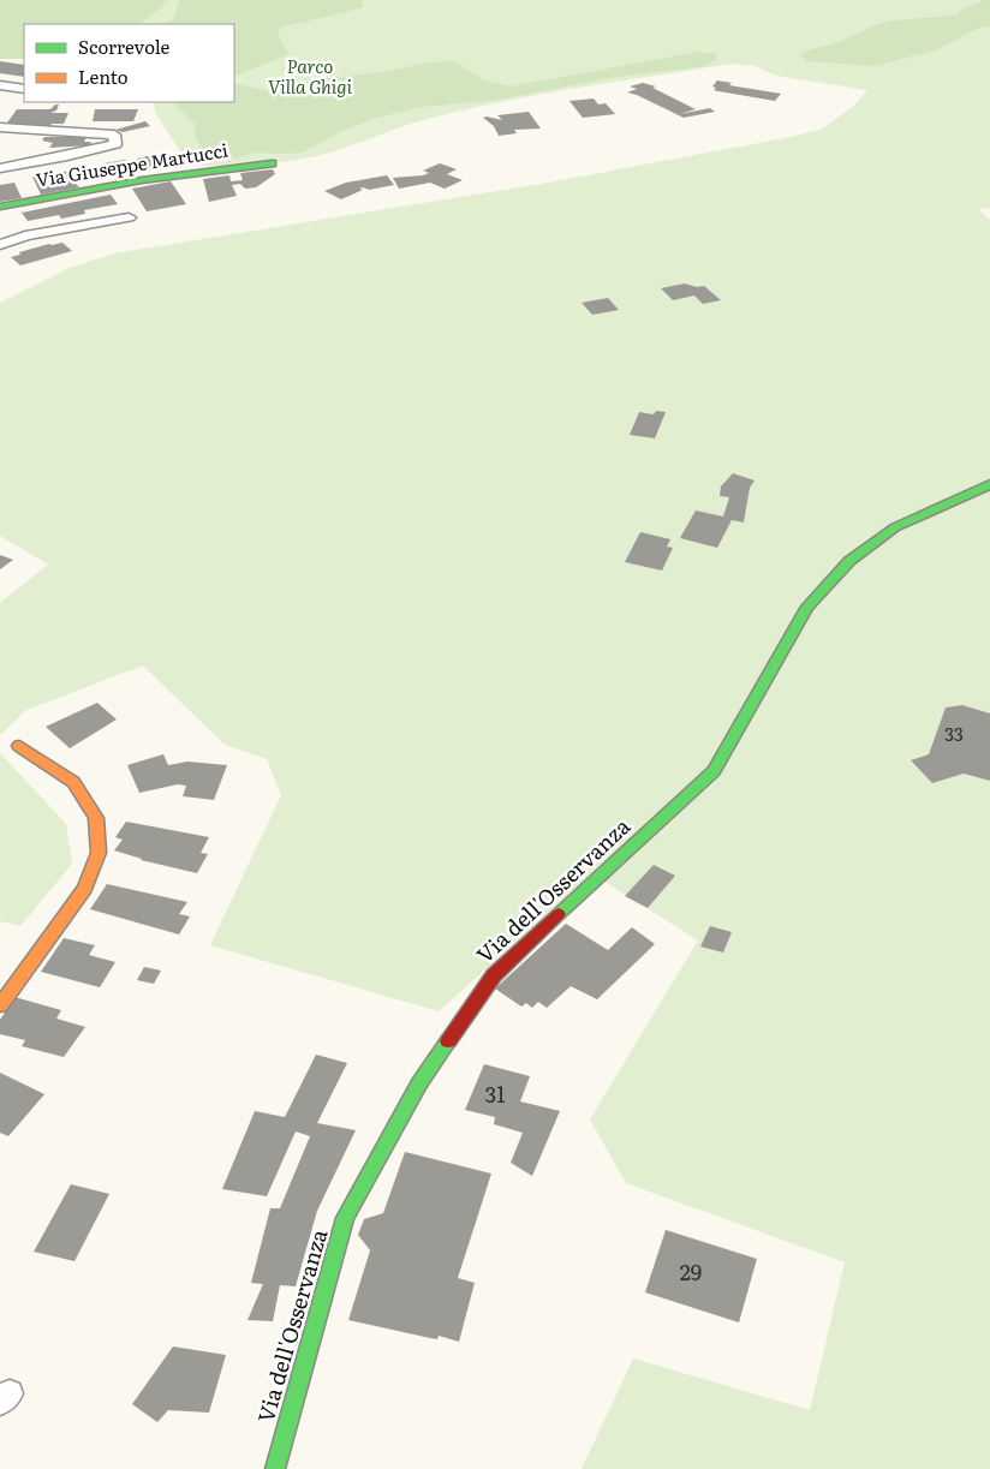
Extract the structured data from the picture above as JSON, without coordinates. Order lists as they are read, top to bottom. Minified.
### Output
{"streets":{"street":["Via Giuseppe Martucci","Via dell'Osservanza"]},"parks":["Parco Villa Ghigi"],"house_numbers":["33","31","29"],"legend":["Scorrevole","Lento"]}
